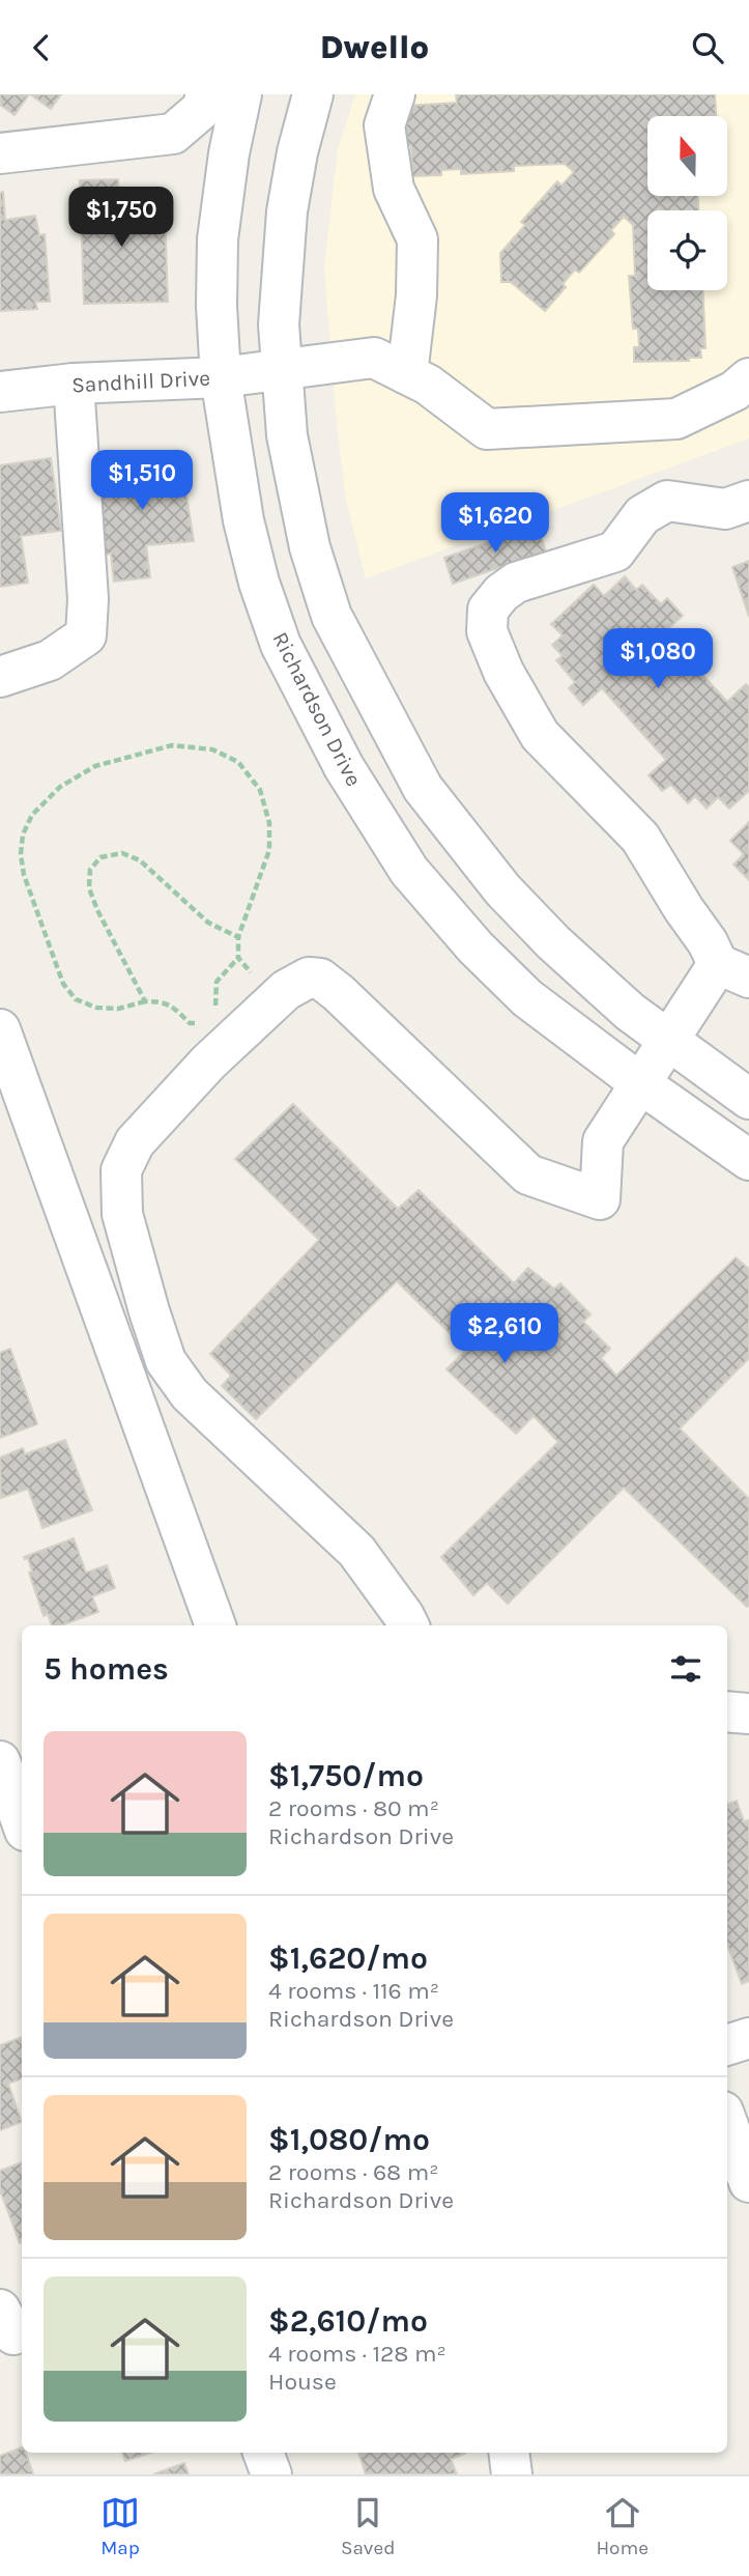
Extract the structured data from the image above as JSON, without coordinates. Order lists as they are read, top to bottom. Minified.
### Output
{"streets":{"street":["Sandhill Drive","Richardson Drive"]},"crossings":[["Sandhill Drive","Richardson Drive"]],"north":"top","page":{"header":"Dwello","price":["$1,750","$1,510","$1,620","$1,080","$2,610"],"heading":"5 homes","list":[{"name":"$1,750/mo","note":"2 rooms · 80 m² · Richardson Drive"},{"name":"$1,620/mo","note":"4 rooms · 116 m² · Richardson Drive"},{"name":"$1,080/mo","note":"2 rooms · 68 m² · Richardson Drive"},{"name":"$2,610/mo","note":"4 rooms · 128 m² · House"}],"tabs":["Map","Saved","Home"]}}
